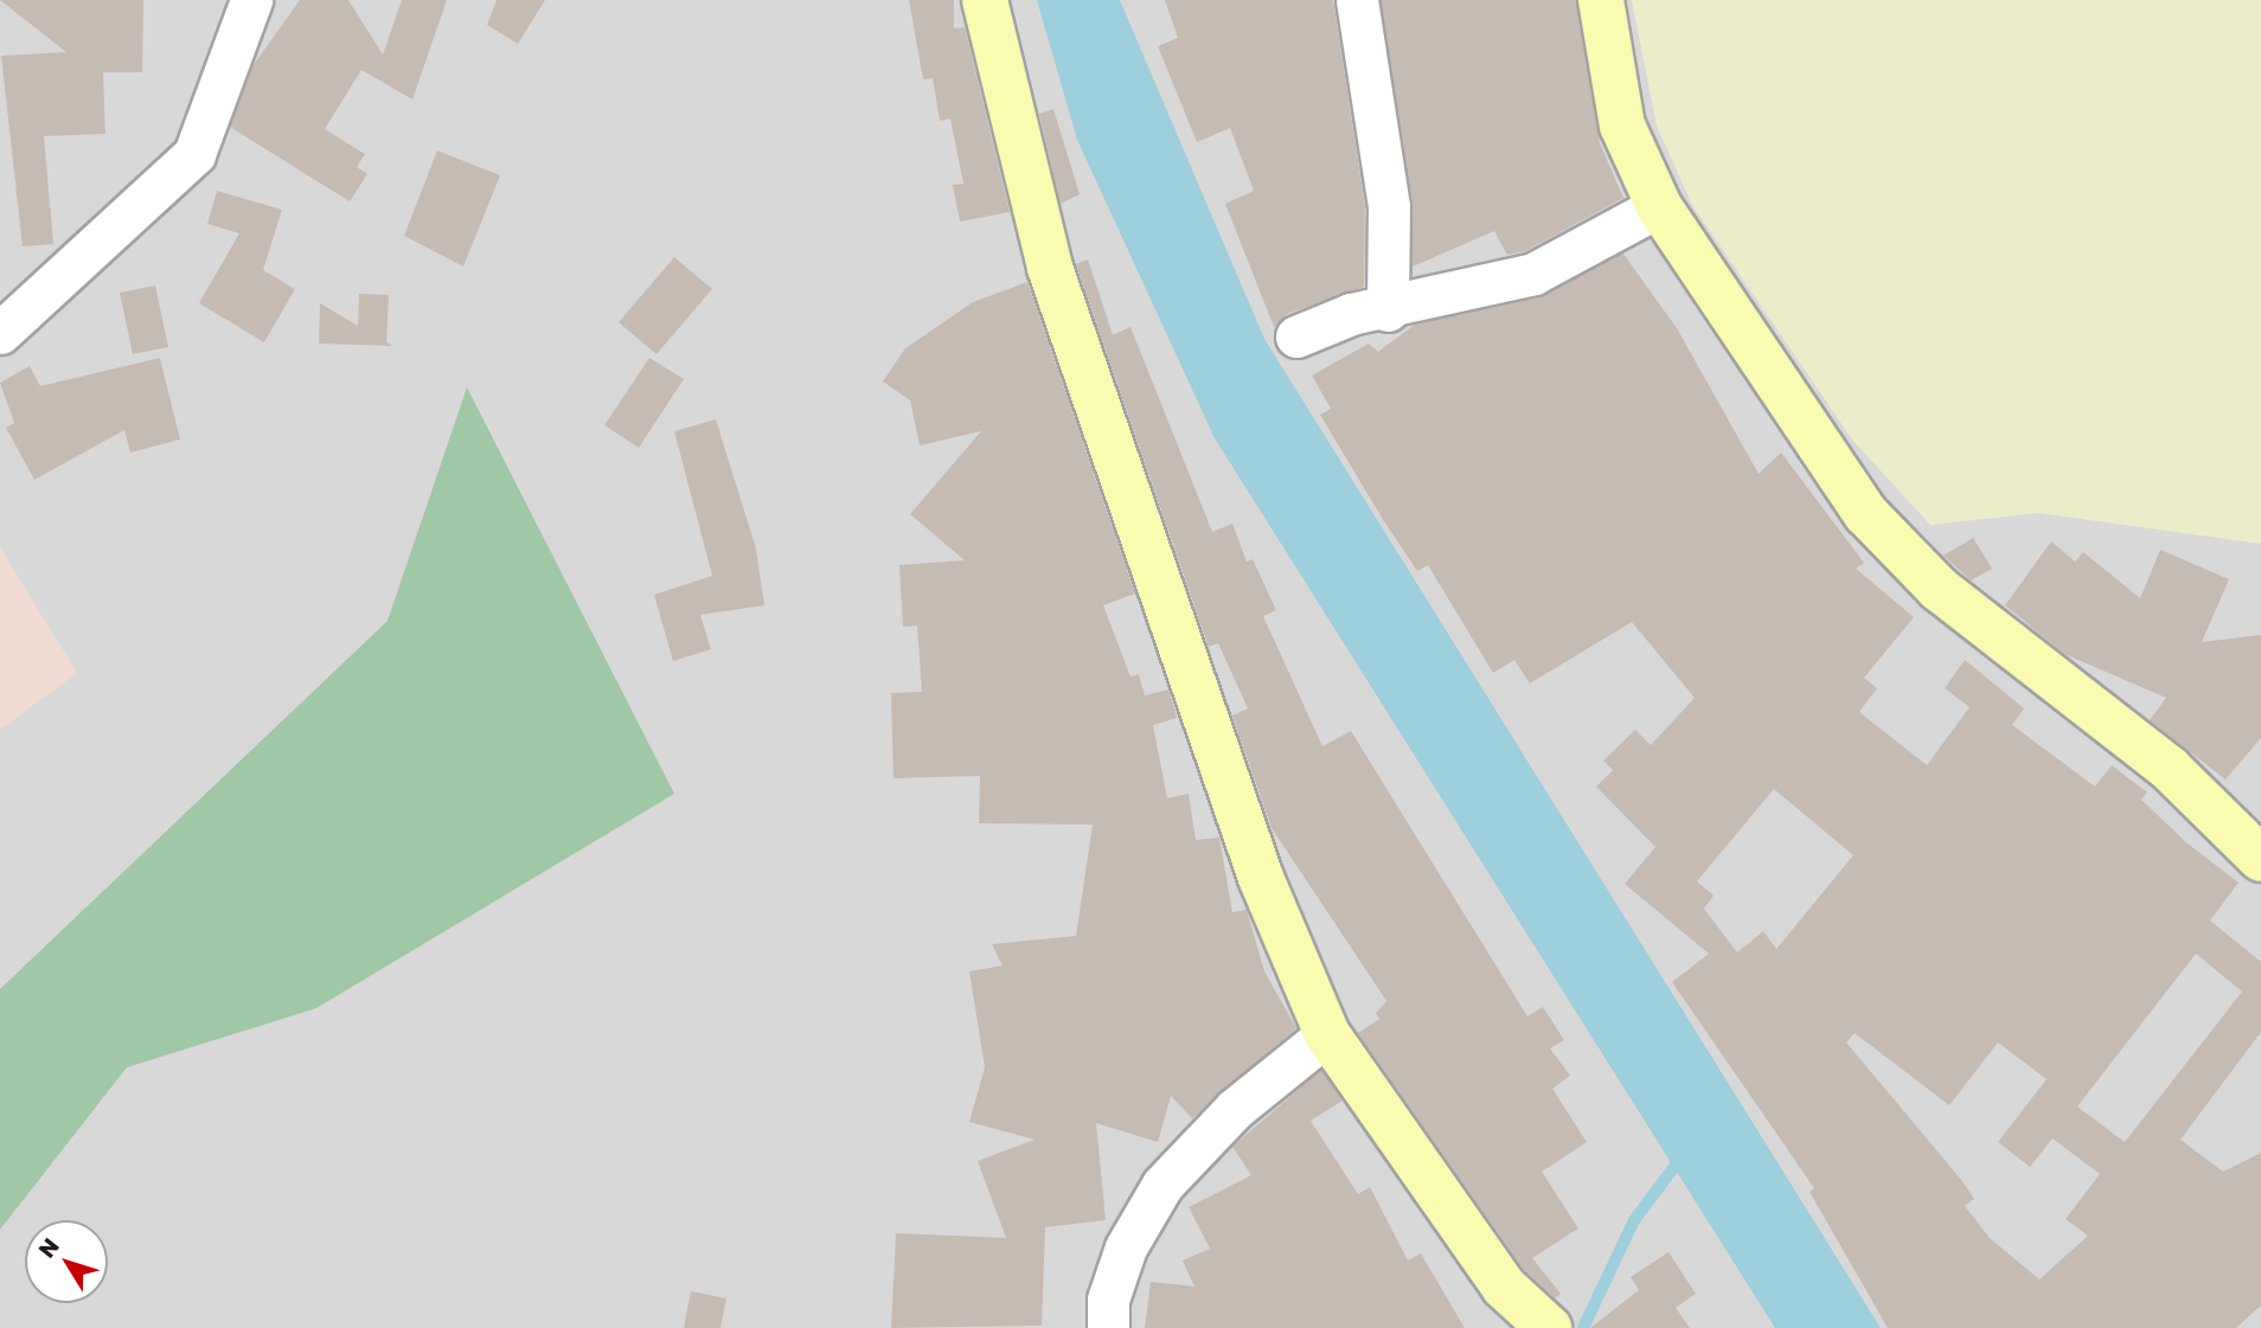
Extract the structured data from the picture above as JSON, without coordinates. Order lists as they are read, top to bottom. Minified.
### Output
{"north":"top left"}
